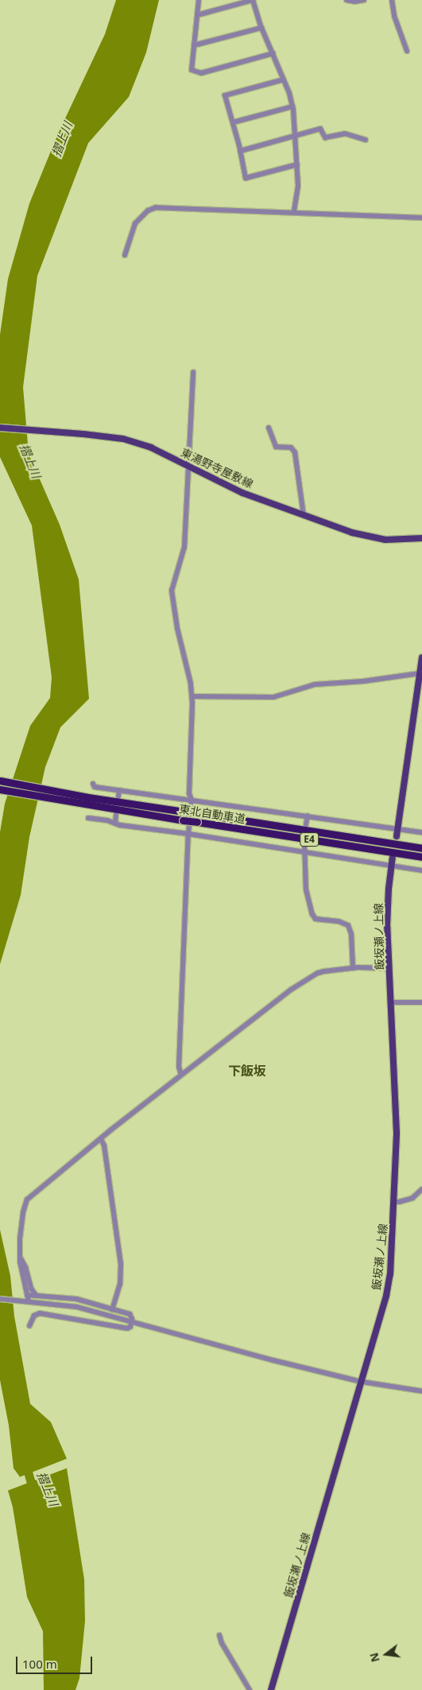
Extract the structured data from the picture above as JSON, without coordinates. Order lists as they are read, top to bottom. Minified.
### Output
{"streets":{"highway":["東北自動車道","E4"],"main road":["東湯野寺屋敷線","飯坂瀬ノ上線"]},"districts":["下飯坂"],"water":["摺上川"],"scale_bar":"100 m","north":"left"}
